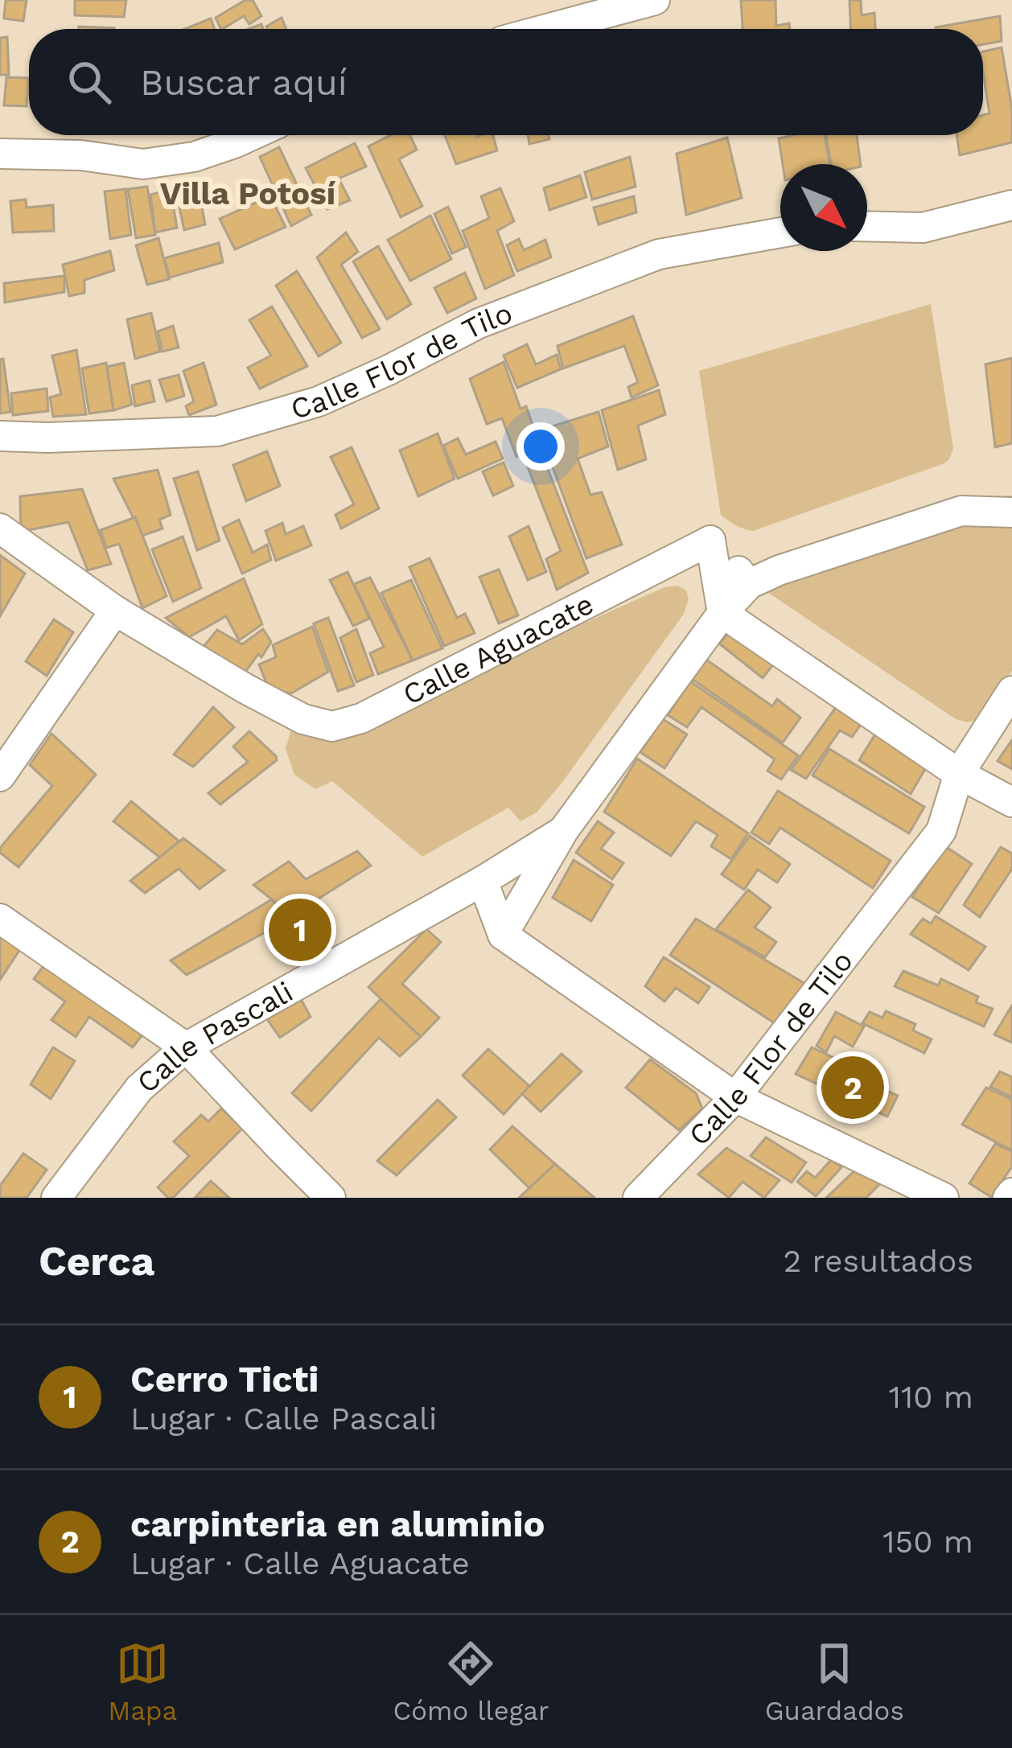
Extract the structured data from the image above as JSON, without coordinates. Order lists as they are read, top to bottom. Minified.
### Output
{"streets":{"street":["Calle Flor de Tilo","Calle Aguacate","Calle Pascali"]},"districts":["Villa Potosí"],"north":"bottom right","page":{"search":"Buscar aquí","pins":["1","2"],"heading":["Cerca","2 resultados"],"list":[{"mark":"1","name":"Cerro Ticti","note":"Lugar · Calle Pascali","value":"110 m"},{"mark":"2","name":"carpinteria en aluminio","note":"Lugar · Calle Aguacate","value":"150 m"}],"nav":["Mapa","Cómo llegar","Guardados"]}}
